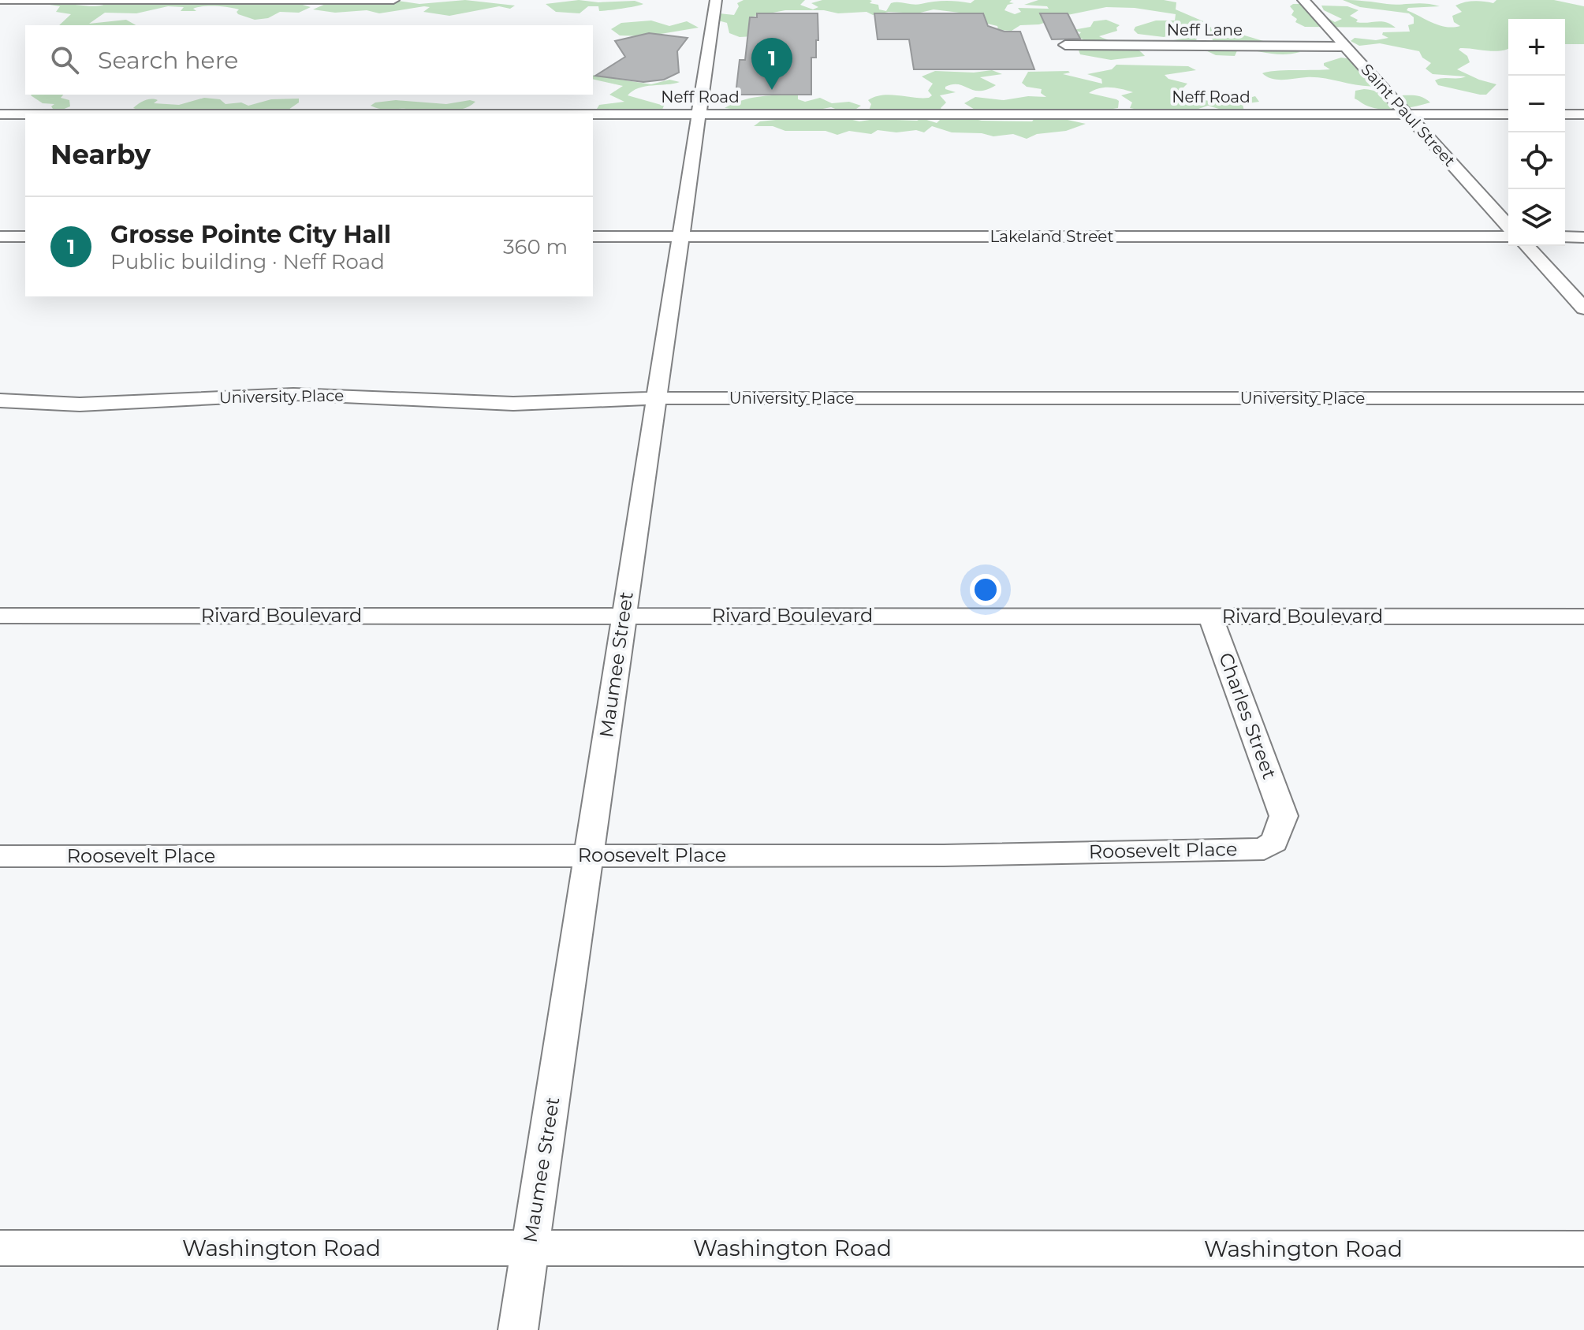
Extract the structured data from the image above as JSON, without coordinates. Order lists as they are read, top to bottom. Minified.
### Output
{"streets":{"street":["Neff Lane","Neff Road","Saint Paul Street","Lakeland Street","University Place","Rivard Boulevard","Maumee Street","Charles Street","Roosevelt Place","Washington Road"]},"crossings":[["Neff Lane","Saint Paul Street"],["Neff Road","Saint Paul Street"],["Neff Road","Maumee Street"],["Lakeland Street","Maumee Street"],["University Place","Maumee Street"],["Rivard Boulevard","Maumee Street"],["Rivard Boulevard","Charles Street"],["Maumee Street","Roosevelt Place"],["Maumee Street","Washington Road"],["Charles Street","Roosevelt Place"]],"page":{"map_buttons":["+","−"],"search":"Search here","pins":"1","heading":"Nearby","list":[{"mark":"1","name":"Grosse Pointe City Hall","note":"Public building · Neff Road","value":"360 m"}]}}
